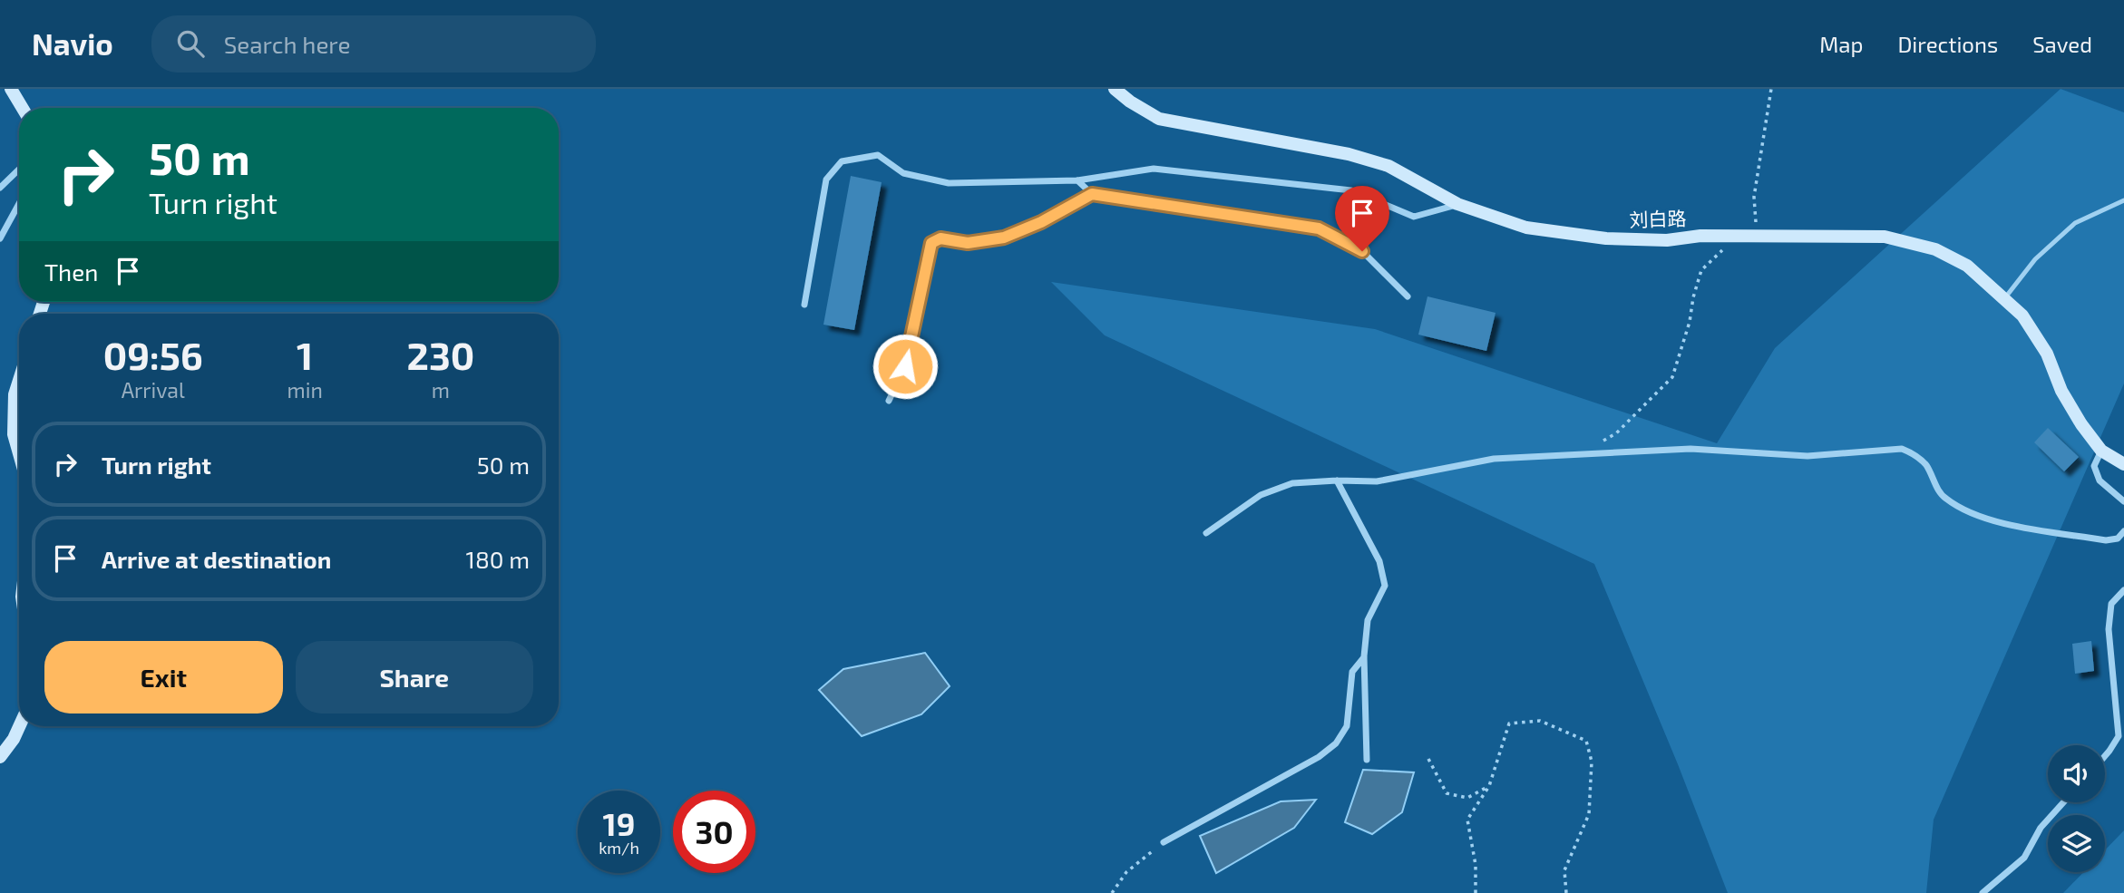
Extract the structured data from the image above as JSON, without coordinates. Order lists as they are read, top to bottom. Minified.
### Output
{"streets":{"street":["刘白路"]},"page":{"header":"Navio","search":"Search here","nav":["Map","Directions","Saved"],"turn":["50 m","Turn right"],"then":"Then","eta":["09:56","Arrival","1","min","230","m"],"list":[{"name":"Turn right","value":"50 m"},{"name":"Arrive at destination","value":"180 m"}],"buttons":["Exit","Share"],"speed":"19 km/h","limit":"30"}}
